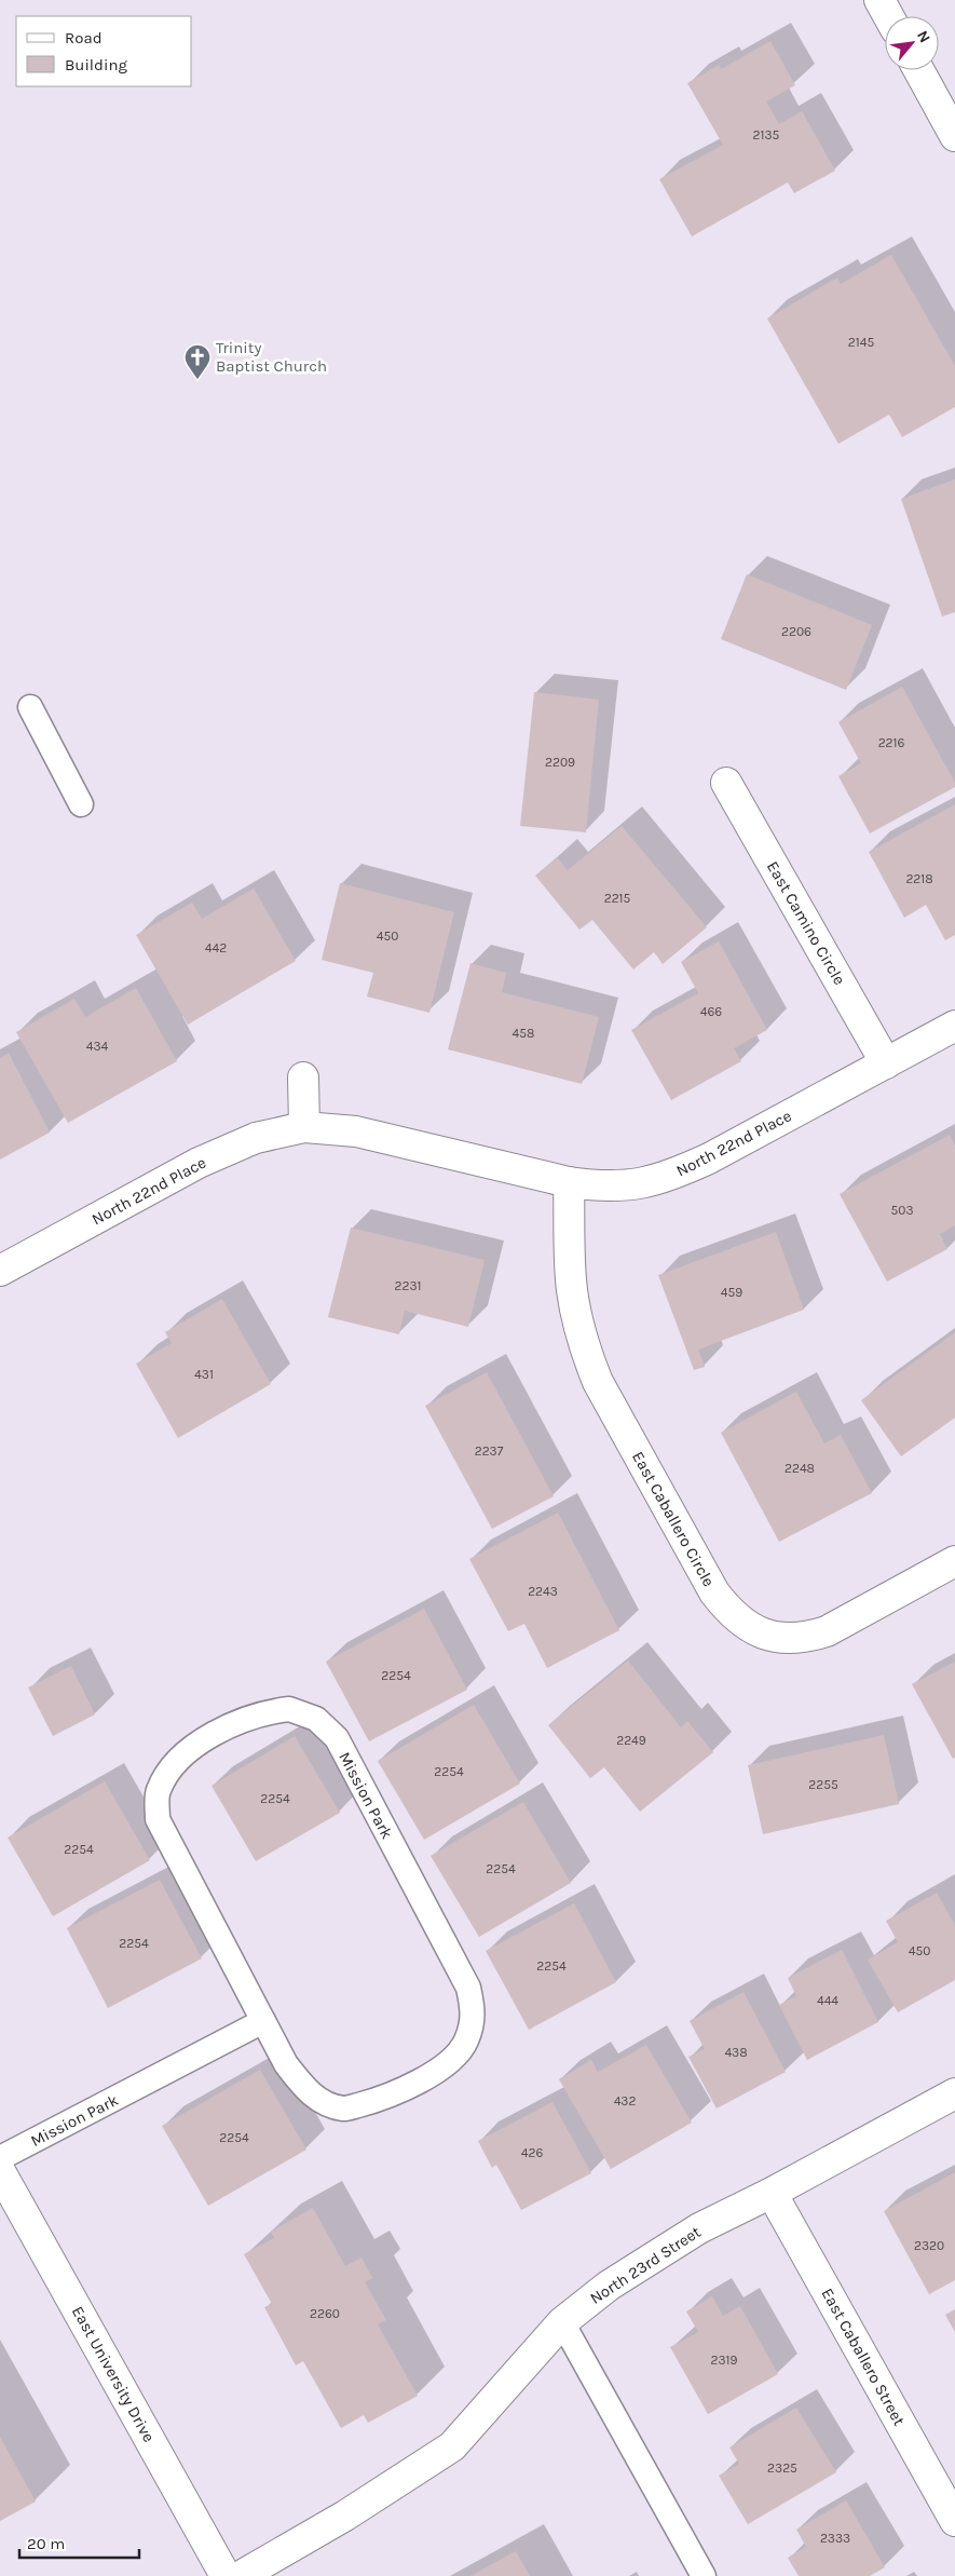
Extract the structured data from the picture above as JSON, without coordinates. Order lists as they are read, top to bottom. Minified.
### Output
{"streets":{"street":["East Camino Circle","North 22nd Place","East Caballero Circle","North 23rd Street","East Caballero Street","East University Drive"],"lane":["Mission Park"]},"crossings":[["East Camino Circle","North 22nd Place"],["North 22nd Place","East Caballero Circle"],["North 23rd Street","East Caballero Street"]],"places":{"church":["Trinity Baptist Church"]},"house_numbers":["2135","2145","2206","2216","2209","2218","2215","450","442","466","458","434","503","2231","459","431","2237","2248","2243","2254","2249","2254","2255","2254","2254","2254","2254","450","2254","444","438","432","2254","426","2320","2260","2319","2325","2333"],"legend":["Road","Building"],"scale_bar":"20 m","north":"top right"}
